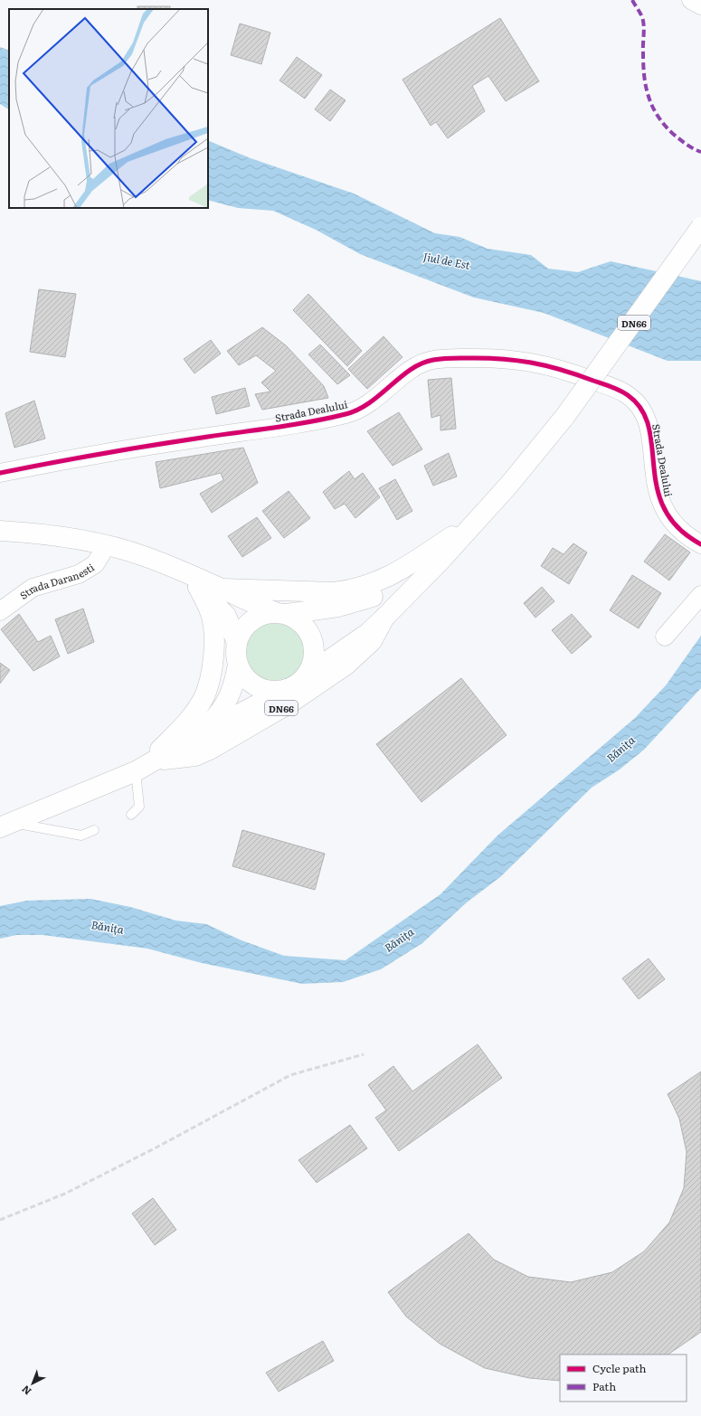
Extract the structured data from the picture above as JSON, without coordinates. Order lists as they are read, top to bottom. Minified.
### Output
{"streets":{"main road":["DN66"],"street":["Strada Dealului","Strada Daranesti"]},"water":["Jiul de Est","Bănița"],"legend":["Cycle path","Path"],"north":"bottom left"}
